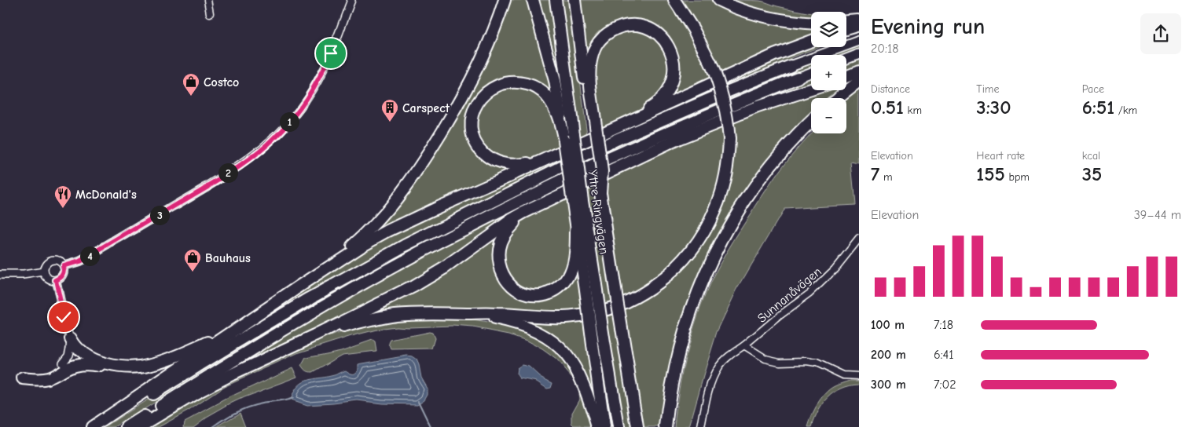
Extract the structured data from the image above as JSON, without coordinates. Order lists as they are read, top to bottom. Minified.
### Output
{"streets":{"highway":["Yttre Ringvägen"],"street":["Sunnanåvägen"]},"places":{"shop":["Costco","Bauhaus"],"building":["Carspect"],"restaurant":["McDonald's"]},"page":{"heading":["Evening run","20:18"],"map_buttons":["+","−"],"stats":[["Distance","0.51 km"],["Time","3:30"],["Pace","6:51 /km"],["Elevation","7 m"],["Heart rate","155 bpm"],["kcal","35"]],"pins":["1","2","3","4"],"chart":["Elevation","39–44 m"],"list":[{"name":"100 m","note":"7:18"},{"name":"200 m","note":"6:41"},{"name":"300 m","note":"7:02"}]}}
